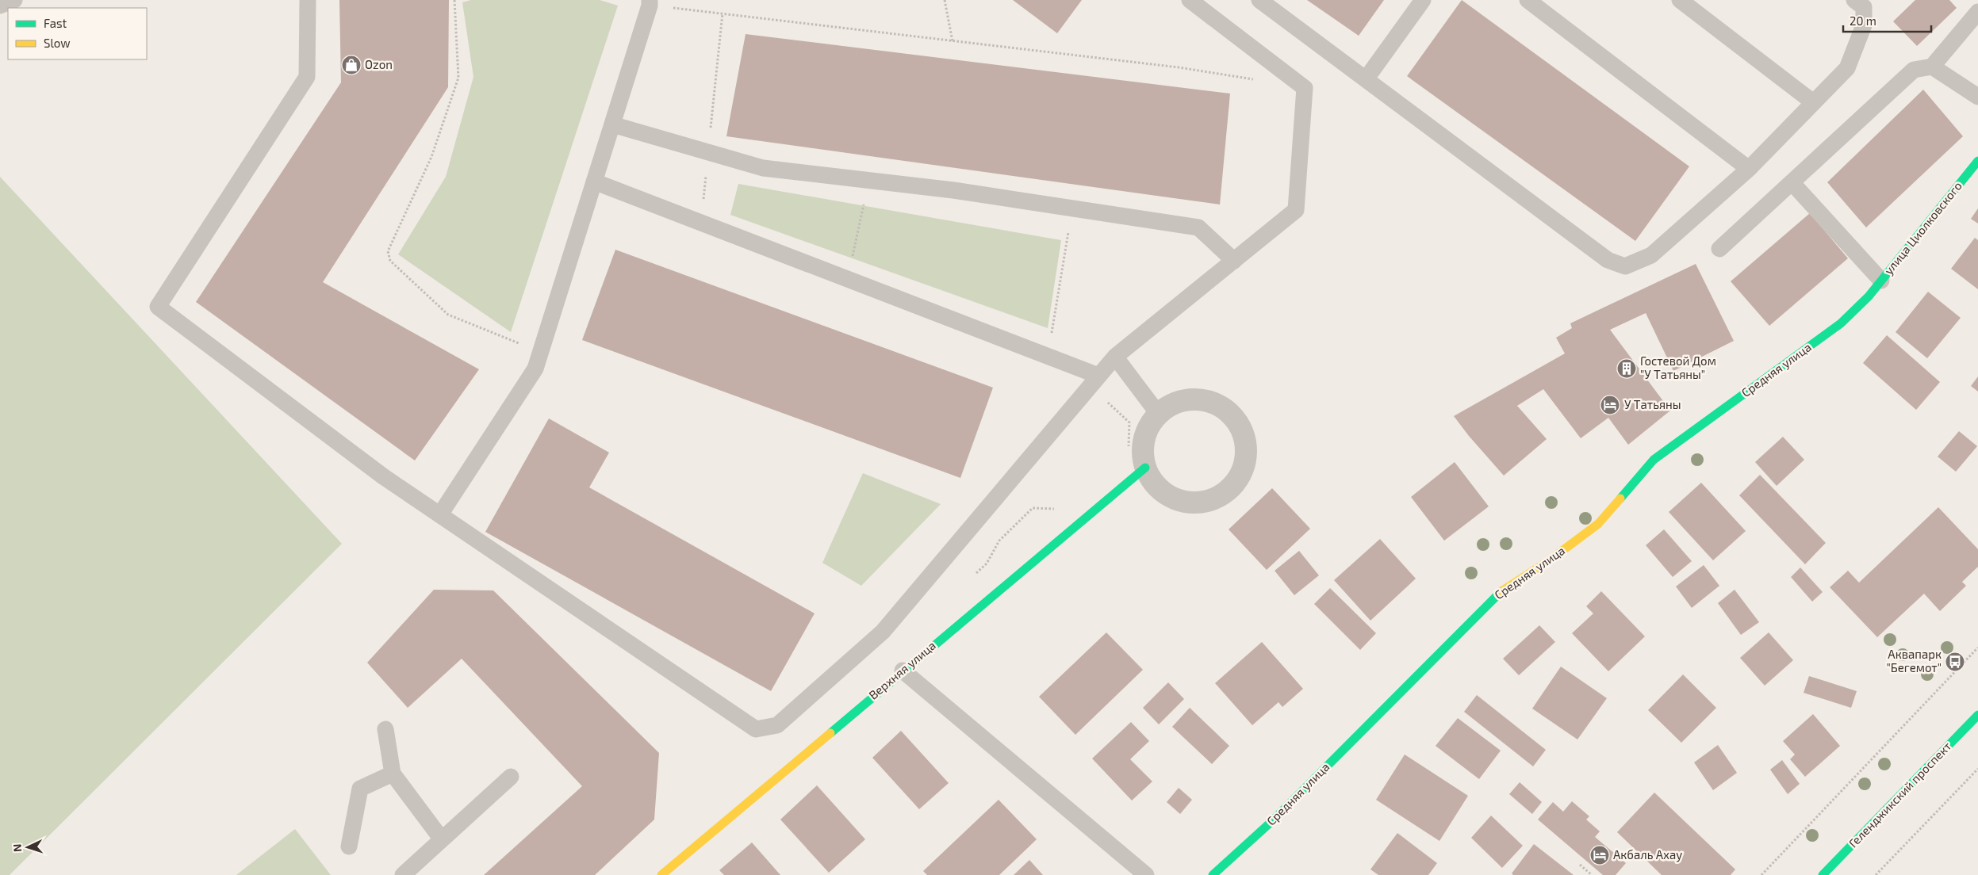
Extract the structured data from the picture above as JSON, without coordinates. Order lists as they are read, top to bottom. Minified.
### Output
{"streets":{"street":["улица Циолковского","Средняя улица","Верхняя улица","Геленджикский проспект"]},"crossings":[["улица Циолковского","Средняя улица"]],"places":{"shop":["Ozon"],"building":["Гостевой Дом \"У Татьяны\""],"hotel":["У Татьяны","Акбаль Ахау"],"bus stop":["Аквапарк \"Бегемот\""]},"legend":["Fast","Slow"],"scale_bar":"20 m","north":"left"}
